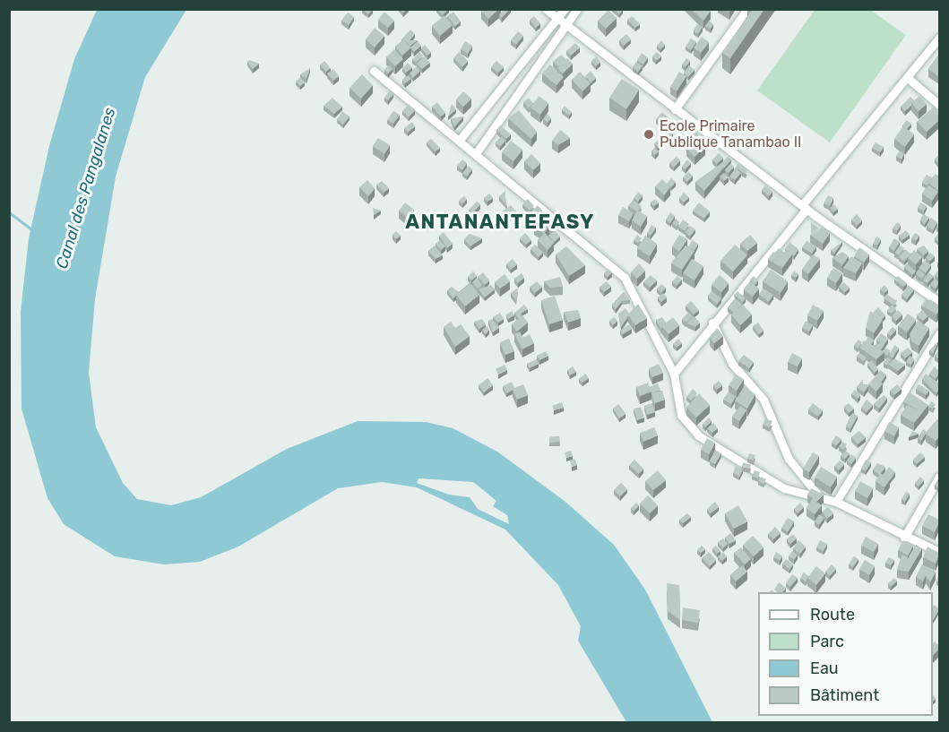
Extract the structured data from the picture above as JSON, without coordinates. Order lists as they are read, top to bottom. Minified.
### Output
{"districts":["ANTANANTEFASY"],"water":["Canal des Pangalanes"],"places":["Ecole Primaire Publique Tanambao II"],"legend":["Route","Parc","Eau","Bâtiment"]}
